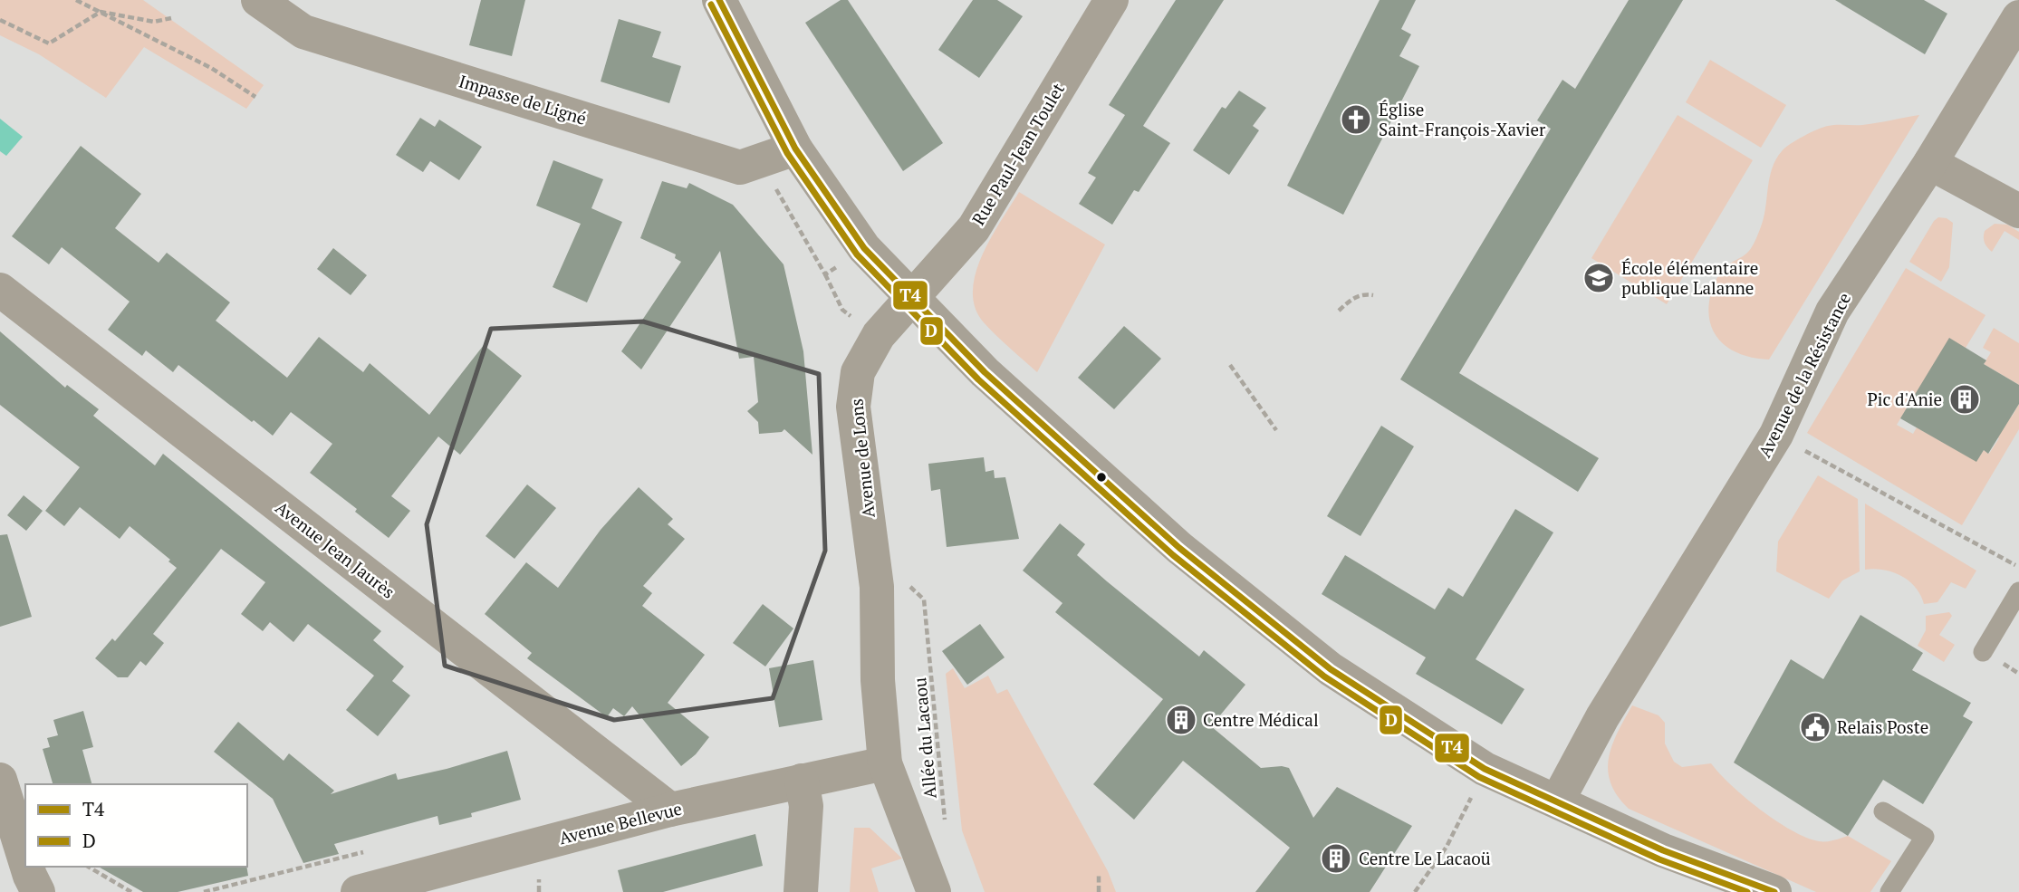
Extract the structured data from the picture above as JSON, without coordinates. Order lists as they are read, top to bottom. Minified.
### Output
{"streets":{"street":["Impasse de Ligné","Rue Paul-Jean Toulet","Avenue de la Résistance","Avenue de Lons","Avenue Jean Jaurès","Avenue Bellevue"],"path":["Allée du Lacaou"]},"crossings":[["Rue Paul-Jean Toulet","Avenue de Lons"],["Avenue de Lons","Avenue Bellevue"],["Avenue Jean Jaurès","Avenue Bellevue"]],"places":{"church":["Église Saint-François-Xavier"],"school or university":["École élémentaire publique Lalanne"],"building":["Pic d'Anie","Centre Médical","Centre Le Lacaoü"],"public building":["Relais Poste"]},"lines":["transit line T4","transit line D"],"legend":["T4","D"]}
